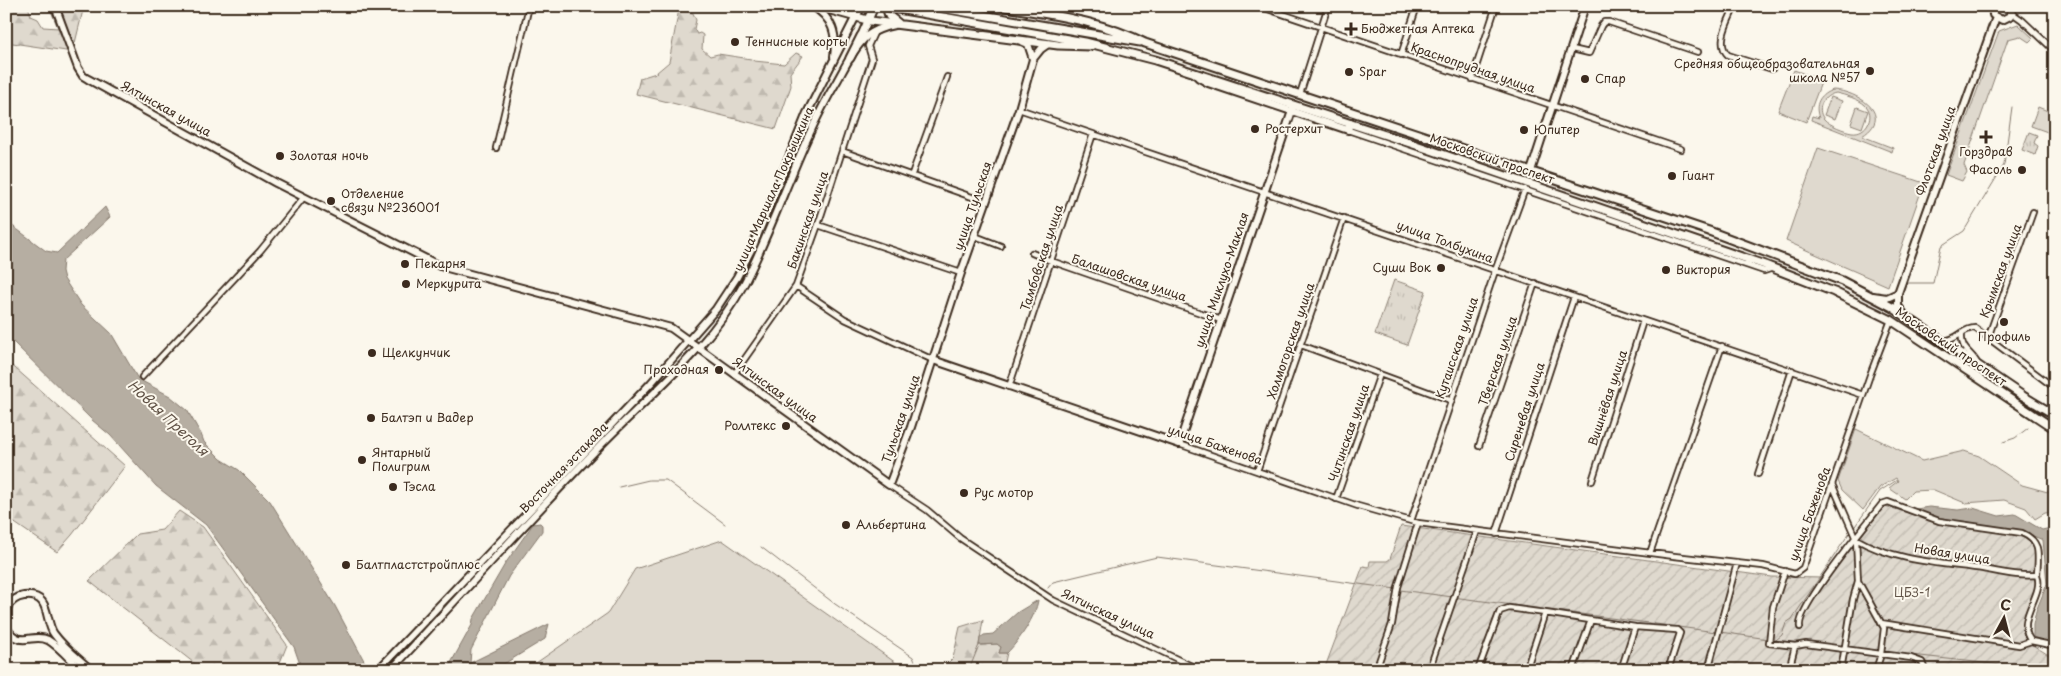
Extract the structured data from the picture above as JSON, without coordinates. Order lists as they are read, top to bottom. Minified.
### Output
{"streets":{"main road":["Московский проспект","улица Маршала Покрышкина"],"street":["Краснопрудная улица","Ялтинская улица","Флотская улица","улица Тульская","Бакинская улица","улица Толбухина","Тамбовская улица","Крымская улица","Балашовская улица","улица Миклухо-Маклая","Холмогорская улица","Кутаисская улица","Тверская улица","Вишнёвая улица","Сиреневая улица","Тульская улица","Читинская улица","улица Баженова","Восточная эстакада","Новая улица"]},"crossings":[["Ялтинская улица","улица Маршала Покрышкина"],["Ялтинская улица","Бакинская улица"],["Ялтинская улица","Тульская улица"],["Ялтинская улица","Восточная эстакада"],["Московский проспект","Крымская улица"],["Московский проспект","улица Миклухо-Маклая"],["Московский проспект","Кутаисская улица"],["Московский проспект","улица Баженова"],["улица Маршала Покрышкина","Восточная эстакада"],["улица Тульская","улица Толбухина"],["улица Тульская","Тульская улица"],["улица Тульская","улица Баженова"],["Бакинская улица","улица Баженова"],["улица Толбухина","Тамбовская улица"],["улица Толбухина","улица Миклухо-Маклая"],["улица Толбухина","Холмогорская улица"],["улица Толбухина","Кутаисская улица"],["улица Толбухина","Тверская улица"],["улица Толбухина","Вишнёвая улица"],["улица Толбухина","Сиреневая улица"],["улица Толбухина","улица Баженова"],["Тамбовская улица","Балашовская улица"],["Тамбовская улица","улица Баженова"],["Балашовская улица","улица Миклухо-Маклая"],["улица Миклухо-Маклая","улица Баженова"],["Холмогорская улица","улица Баженова"],["Кутаисская улица","улица Баженова"],["Сиреневая улица","улица Баженова"],["Тульская улица","улица Баженова"],["Читинская улица","улица Баженова"]],"water":["Новая Преголя"],"parks":["ЦБЗ-1"],"places":{"health":["Бюджетная Аптека","Горздрав"],"other":["Теннисные корты","Средняя общеобразовательная школа №57","Spar","Спар","Ростерхит","Юпитер","Золотая ночь","Фасоль","Гиант","Отделение связи №236001","Пекарня","Суши Вок","Виктория","Меркурита","Профиль","Щелкунчик","Проходная","Балтэп и Вадер","Роллтекс","Янтарный Полигрим","Тэсла","Рус мотор","Альбертина","Балтпластстройплюс"]},"north":"top"}
